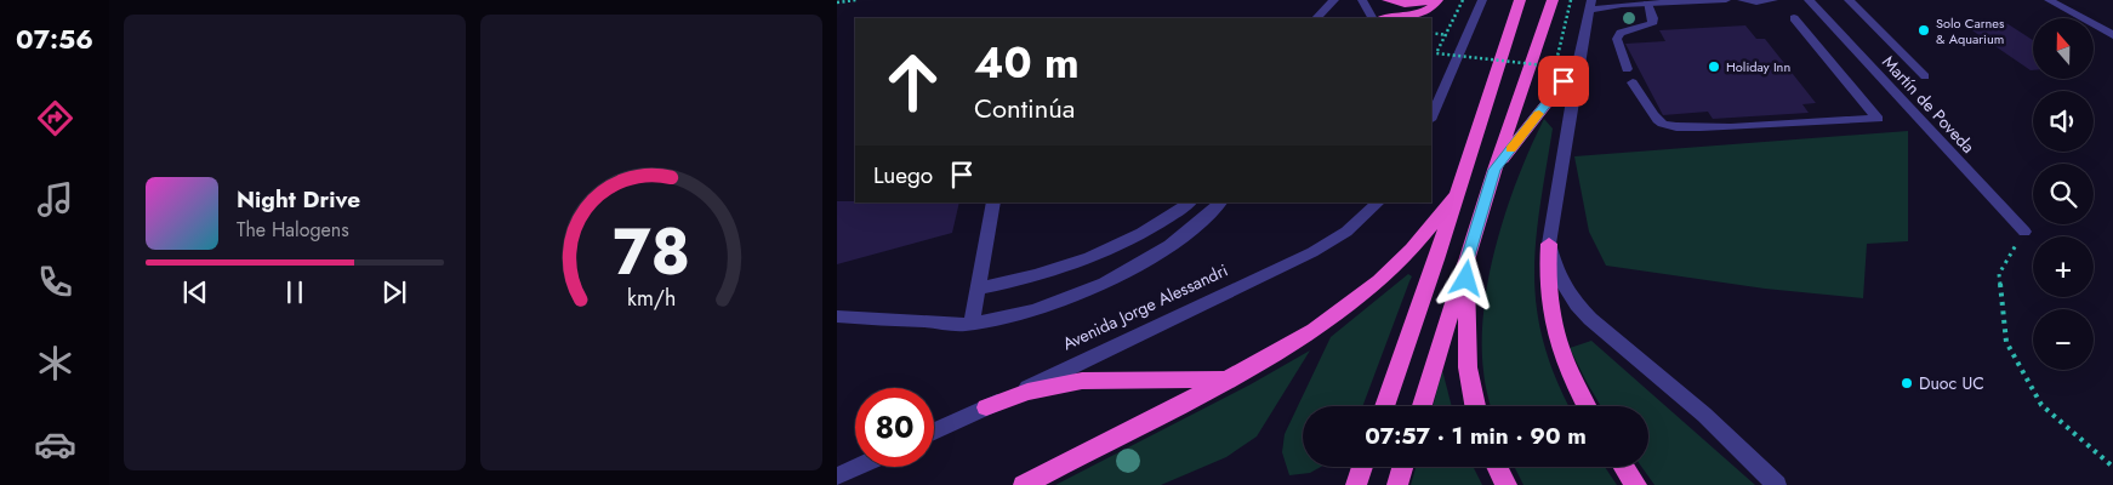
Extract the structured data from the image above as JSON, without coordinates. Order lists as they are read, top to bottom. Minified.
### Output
{"streets":{"street":["Martín de Poveda","Avenida Jorge Alessandri"]},"places":["Solo Carnes & Aquarium","Holiday Inn","Duoc UC"],"north":"top","page":{"tabs":"07:56","map_buttons":["+","−"],"turn":["40 m","Continúa"],"then":"Luego","song":["Night Drive","The Halogens"],"limit":"80","trip":"07:57 · 1 min · 90 m","gauge":["78","km/h"]}}
